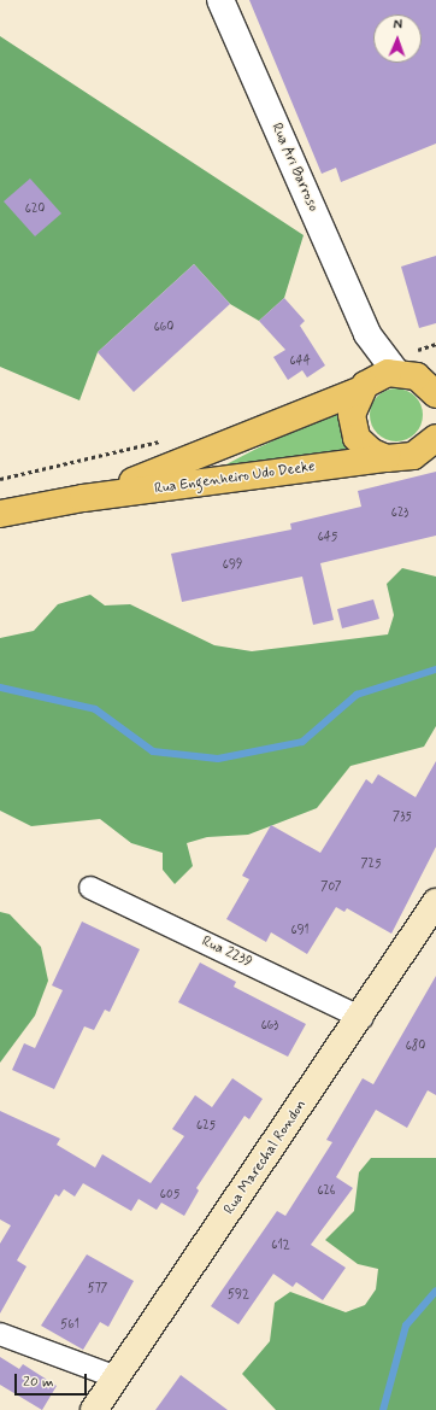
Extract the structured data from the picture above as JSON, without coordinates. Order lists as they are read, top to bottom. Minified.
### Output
{"streets":{"main road":["Rua Engenheiro Udo Deeke","Rua Marechal Rondon"],"street":["Rua Ari Barroso","Rua 2239"]},"crossings":[["Rua Ari Barroso","Rua Engenheiro Udo Deeke"],["Rua 2239","Rua Marechal Rondon"]],"house_numbers":["620","660","644","623","645","699","735","725","707","691","663","680","625","626","605","612","577","592","561"],"scale_bar":"20 m","north":"top"}
